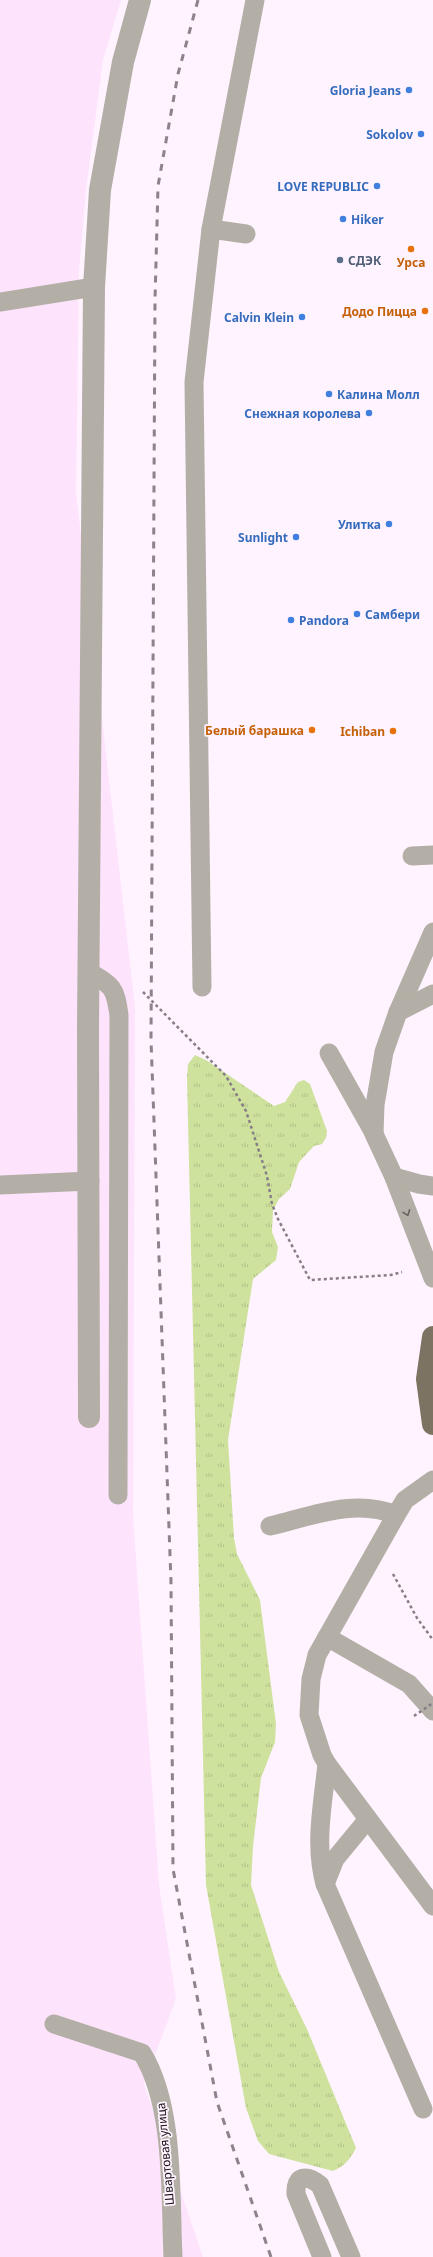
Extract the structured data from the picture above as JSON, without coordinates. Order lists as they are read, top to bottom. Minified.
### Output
{"streets":{"lane":["Швартовая улица"]},"places":["Gloria Jeans","Sokolov","LOVE REPUBLIC","Hiker","Урса","СДЭК","Додо Пицца","Calvin Klein","Калина Молл","Снежная королева","Улитка","Sunlight","Самбери","Pandora","Белый барашка","Ichiban"]}
